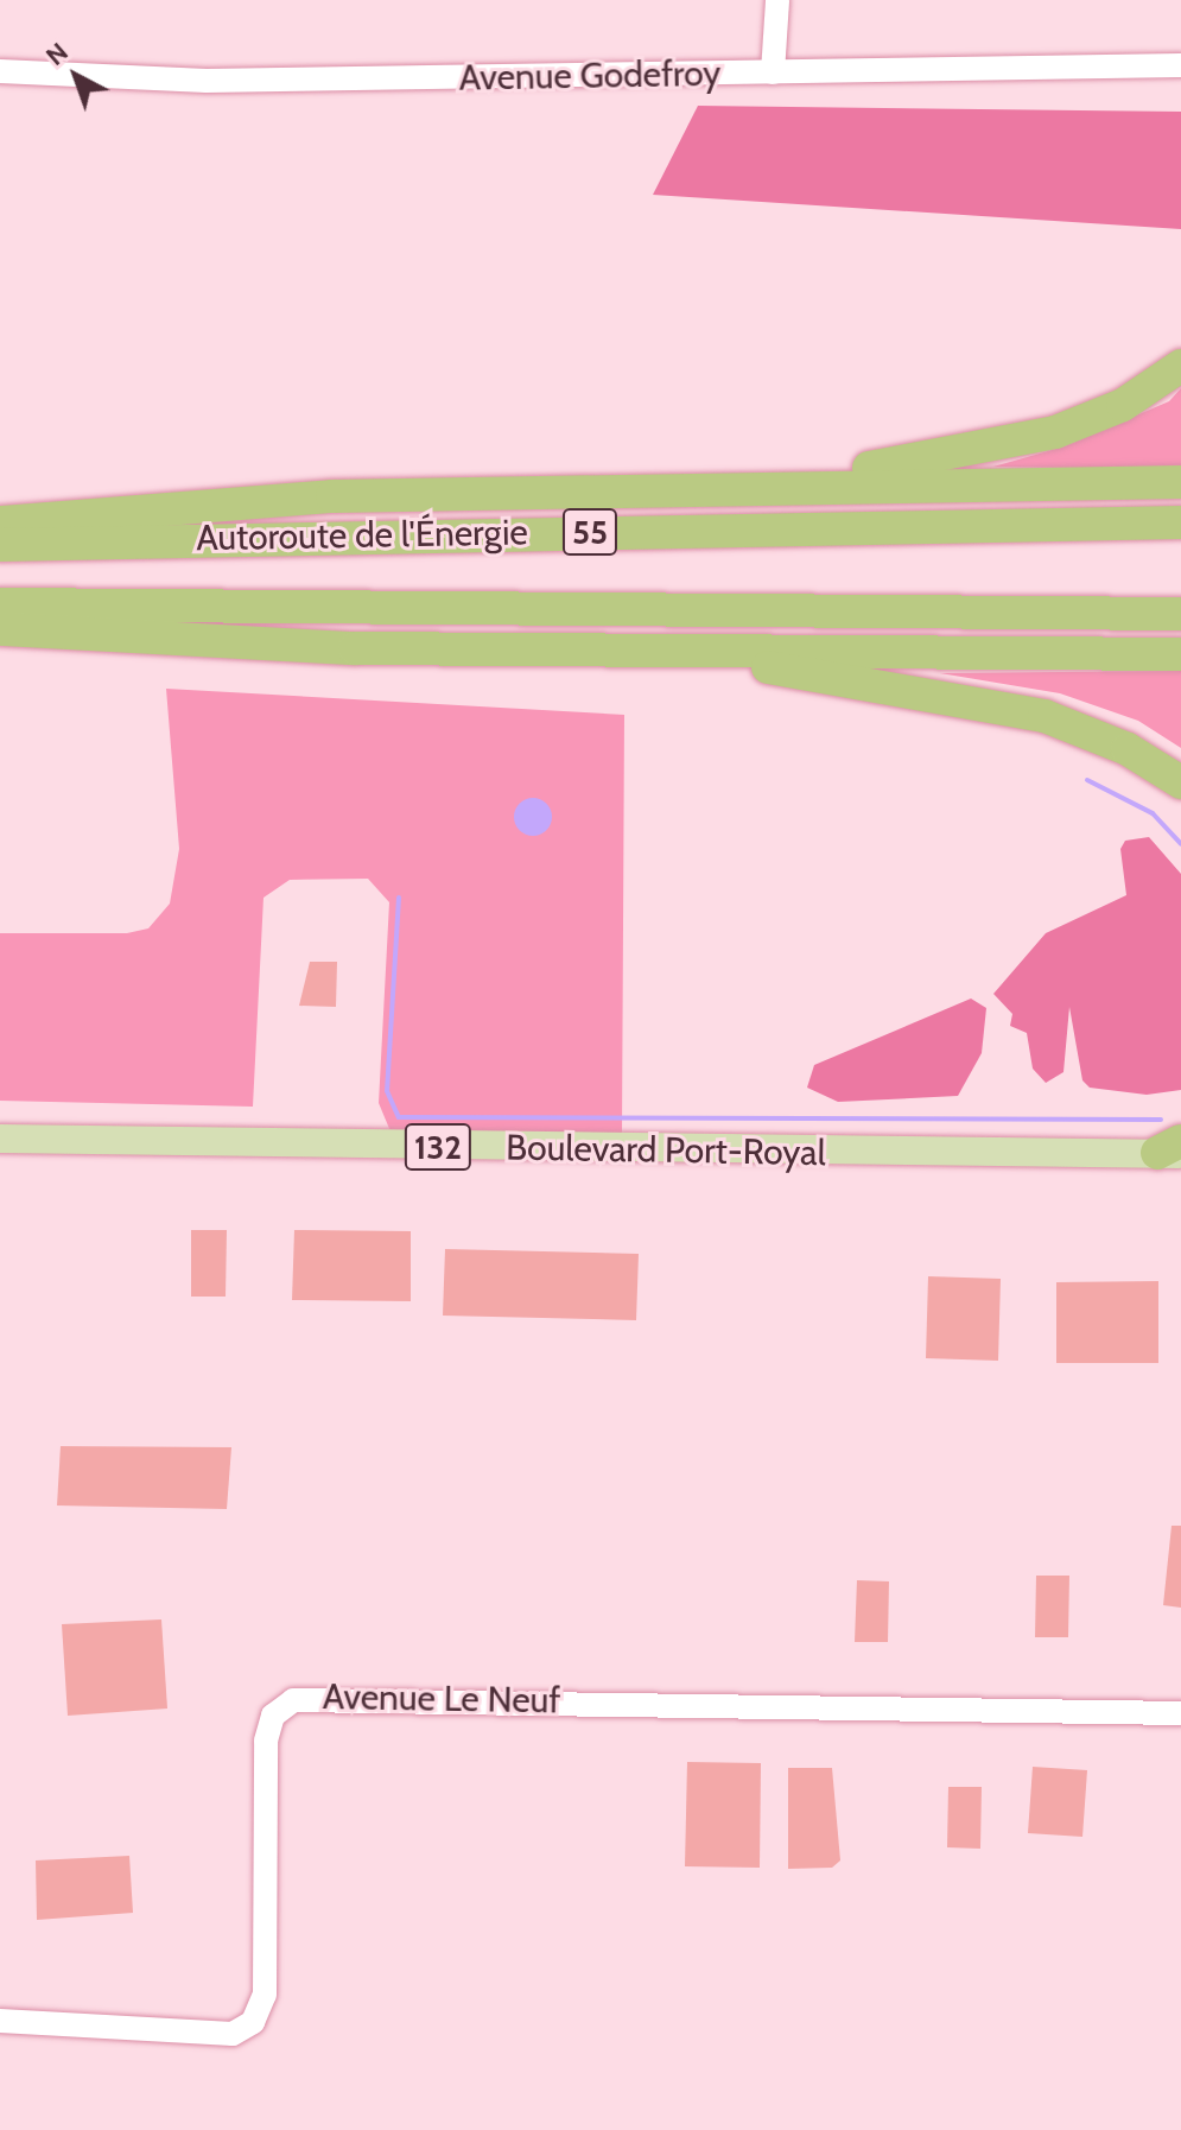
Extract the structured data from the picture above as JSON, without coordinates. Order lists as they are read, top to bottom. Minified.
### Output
{"streets":{"highway":["55","Autoroute de l'Énergie"],"main road":["132","Boulevard Port-Royal"],"street":["Avenue Godefroy","Avenue Le Neuf"]},"north":"top left"}
